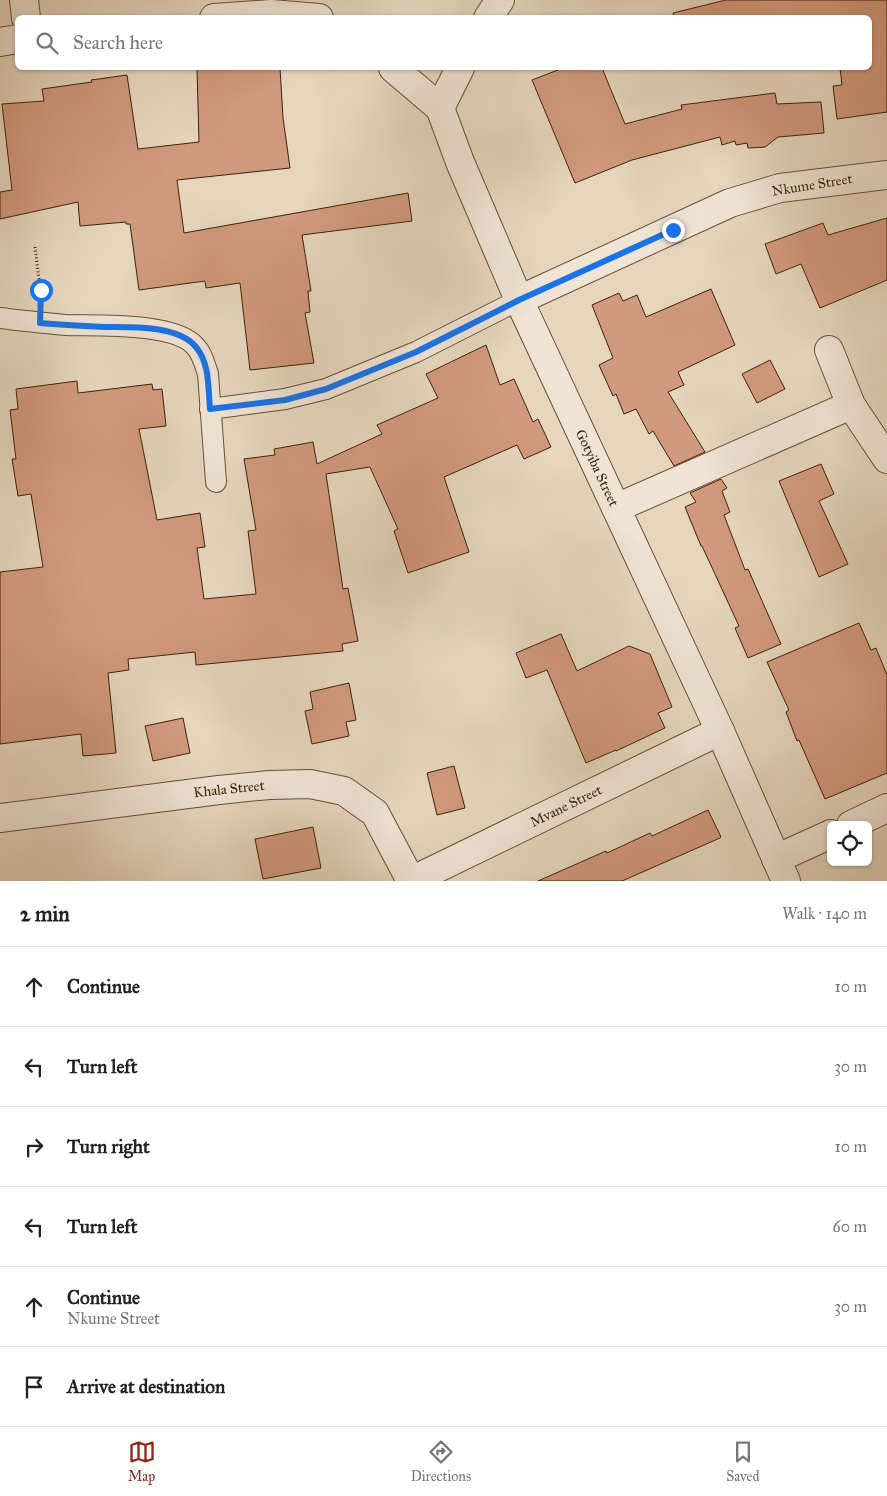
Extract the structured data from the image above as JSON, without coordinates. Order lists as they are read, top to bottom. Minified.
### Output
{"streets":{"street":["Nkume Street","Gotyiba Street","Khala Street","Mvane Street"]},"crossings":[["Nkume Street","Gotyiba Street"],["Gotyiba Street","Mvane Street"],["Khala Street","Mvane Street"]],"page":{"search":"Search here","heading":["2 min","Walk · 140 m"],"list":[["Continue","10 m"],["Turn left","30 m"],["Turn right","10 m"],["Turn left","60 m"],["Continue","Nkume Street","30 m"],"Arrive at destination"],"nav":["Map","Directions","Saved"]}}
